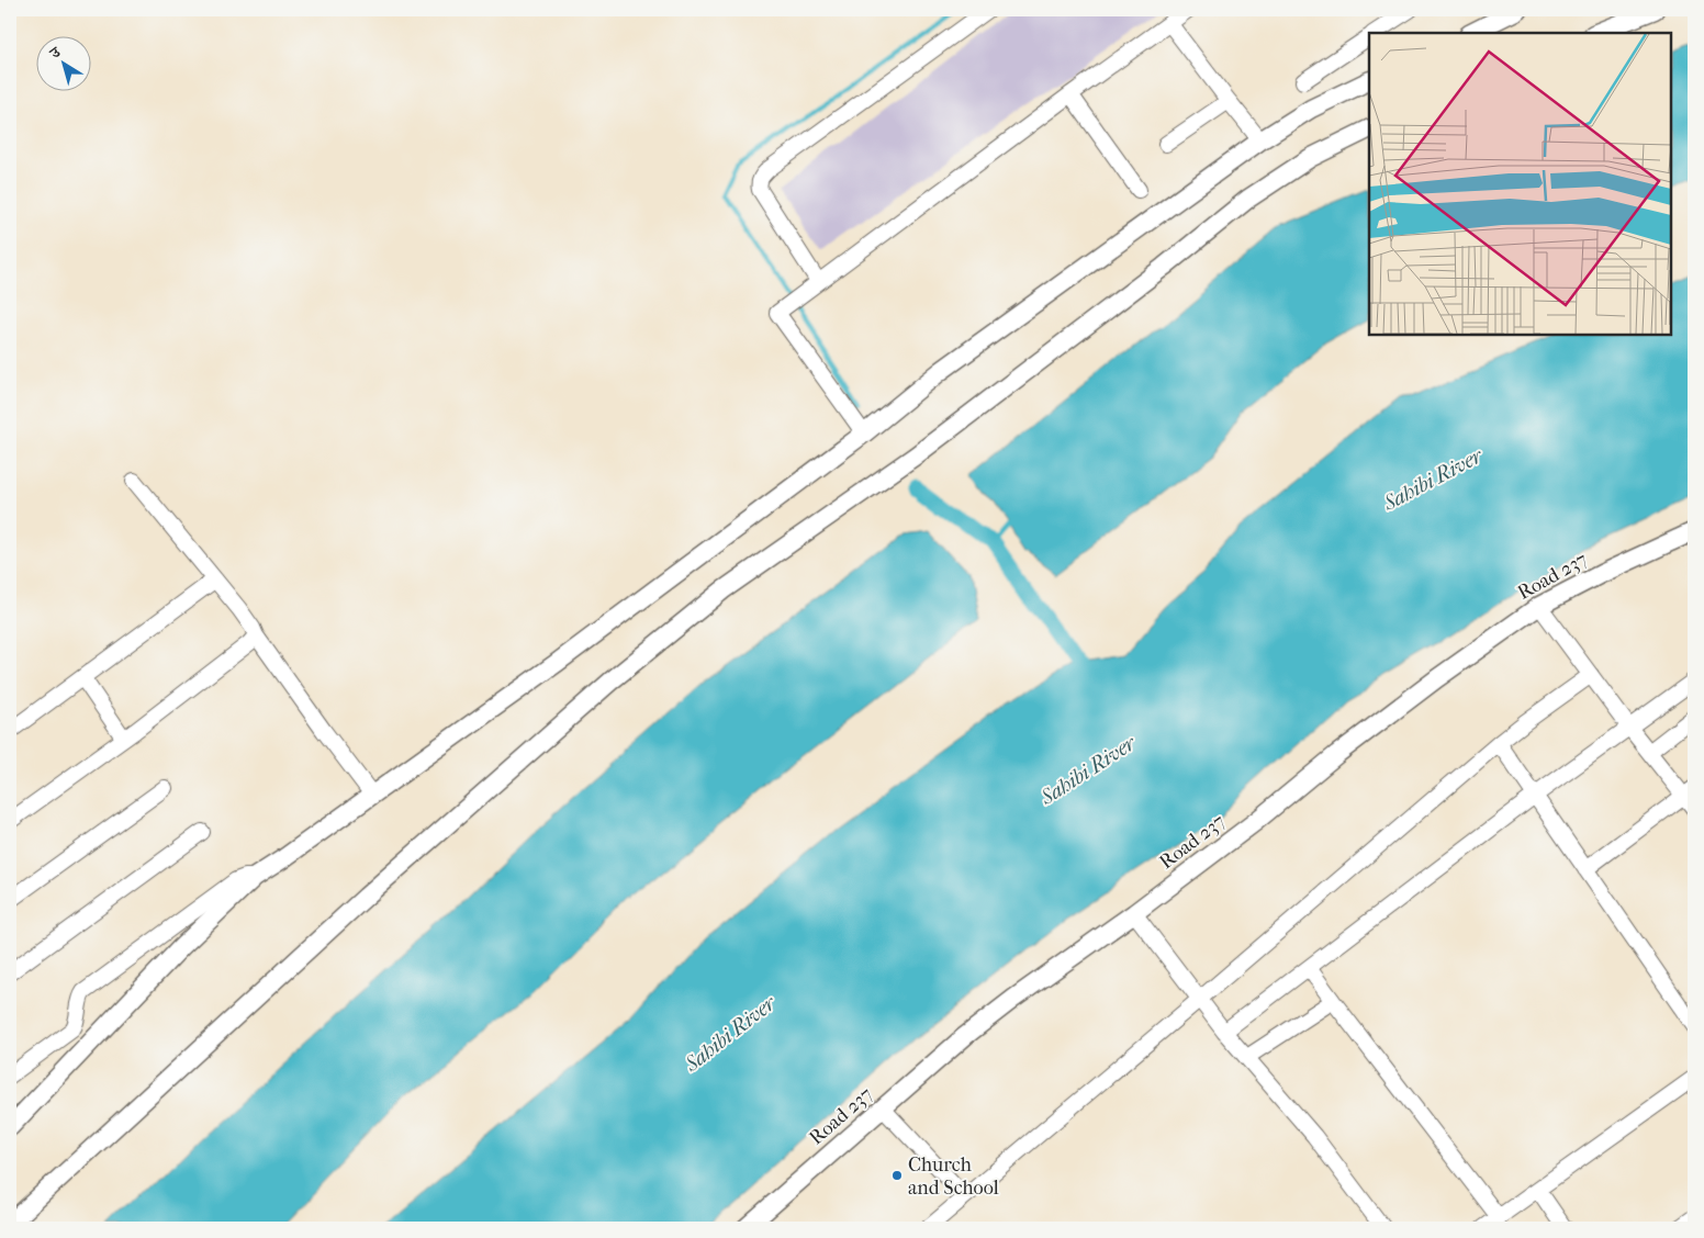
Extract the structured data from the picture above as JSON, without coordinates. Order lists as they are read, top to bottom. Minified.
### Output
{"streets":{"street":["Road 237"]},"water":["Sahibi River"],"places":["Church and School"],"north":"top left"}
